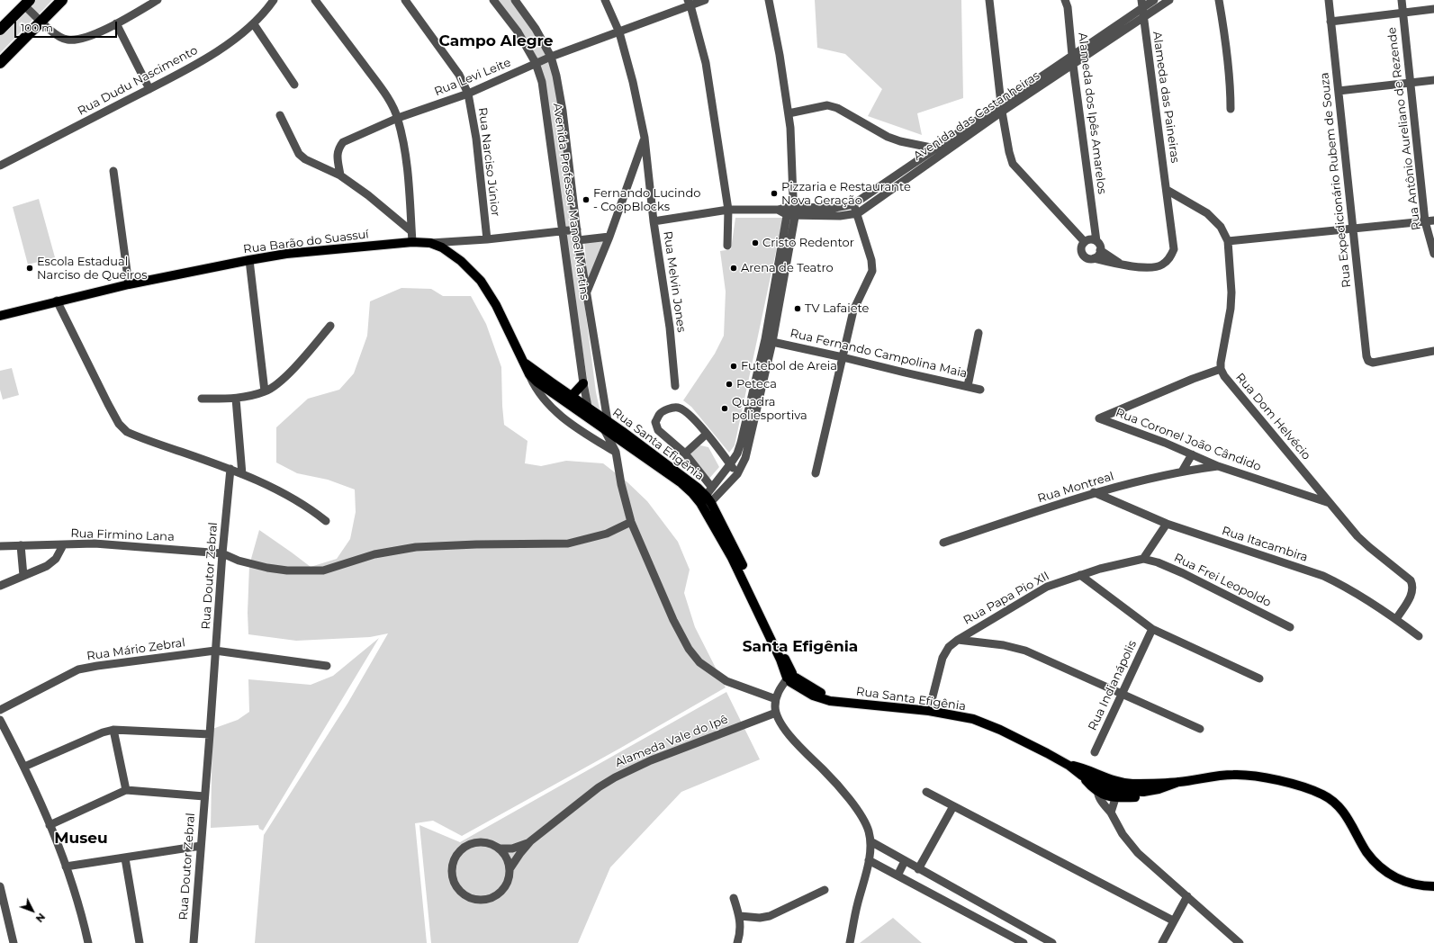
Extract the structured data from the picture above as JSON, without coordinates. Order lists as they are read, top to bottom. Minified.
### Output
{"streets":{"main road":["Rua Barão do Suassuí","Rua Santa Efigênia"],"street":["Rua Levi Leite","Rua Dudu Nascimento","Alameda das Paineiras","Alameda dos Ipês Amarelos","Avenida das Castanheiras","Rua Antônio Aureliano de Rezende","Rua Narciso Júnior","Rua Expedicionário Rubem de Souza","Avenida Professor Manoel Martins","Rua Melvin Jones","Rua Fernando Campolina Maia","Rua Dom Helvécio","Rua Coronel João Cândido","Rua Montreal","Rua Firmino Lana","Rua Itacambira","Rua Doutor Zebral","Rua Frei Leopoldo","Rua Papa Pio XII","Rua Mário Zebral","Rua Indianápolis","Alameda Vale do Ipê"]},"crossings":[["Rua Levi Leite","Rua Narciso Júnior"],["Rua Levi Leite","Avenida Professor Manoel Martins"],["Rua Levi Leite","Rua Melvin Jones"],["Alameda das Paineiras","Alameda dos Ipês Amarelos"],["Alameda das Paineiras","Avenida das Castanheiras"],["Alameda das Paineiras","Rua Dom Helvécio"],["Alameda dos Ipês Amarelos","Avenida das Castanheiras"],["Rua Narciso Júnior","Rua Barão do Suassuí"],["Avenida Professor Manoel Martins","Rua Barão do Suassuí"],["Avenida Professor Manoel Martins","Rua Santa Efigênia"],["Avenida Professor Manoel Martins","Rua Firmino Lana"],["Rua Barão do Suassuí","Rua Santa Efigênia"],["Rua Dom Helvécio","Rua Coronel João Cândido"],["Rua Dom Helvécio","Rua Itacambira"],["Rua Coronel João Cândido","Rua Montreal"],["Rua Santa Efigênia","Rua Papa Pio XII"],["Rua Montreal","Rua Itacambira"],["Rua Firmino Lana","Rua Doutor Zebral"],["Rua Doutor Zebral","Rua Mário Zebral"],["Rua Frei Leopoldo","Rua Papa Pio XII"]],"districts":["Campo Alegre","Santa Efigênia","Museu"],"places":["Pizzaria e Restaurante Nova Geração","Fernando Lucindo - CoopBlocks","Cristo Redentor","Escola Estadual Narciso de Queiros","Arena de Teatro","TV Lafaiete","Futebol de Areia","Peteca","Quadra poliesportiva"],"scale_bar":"100 m","north":"bottom right"}
